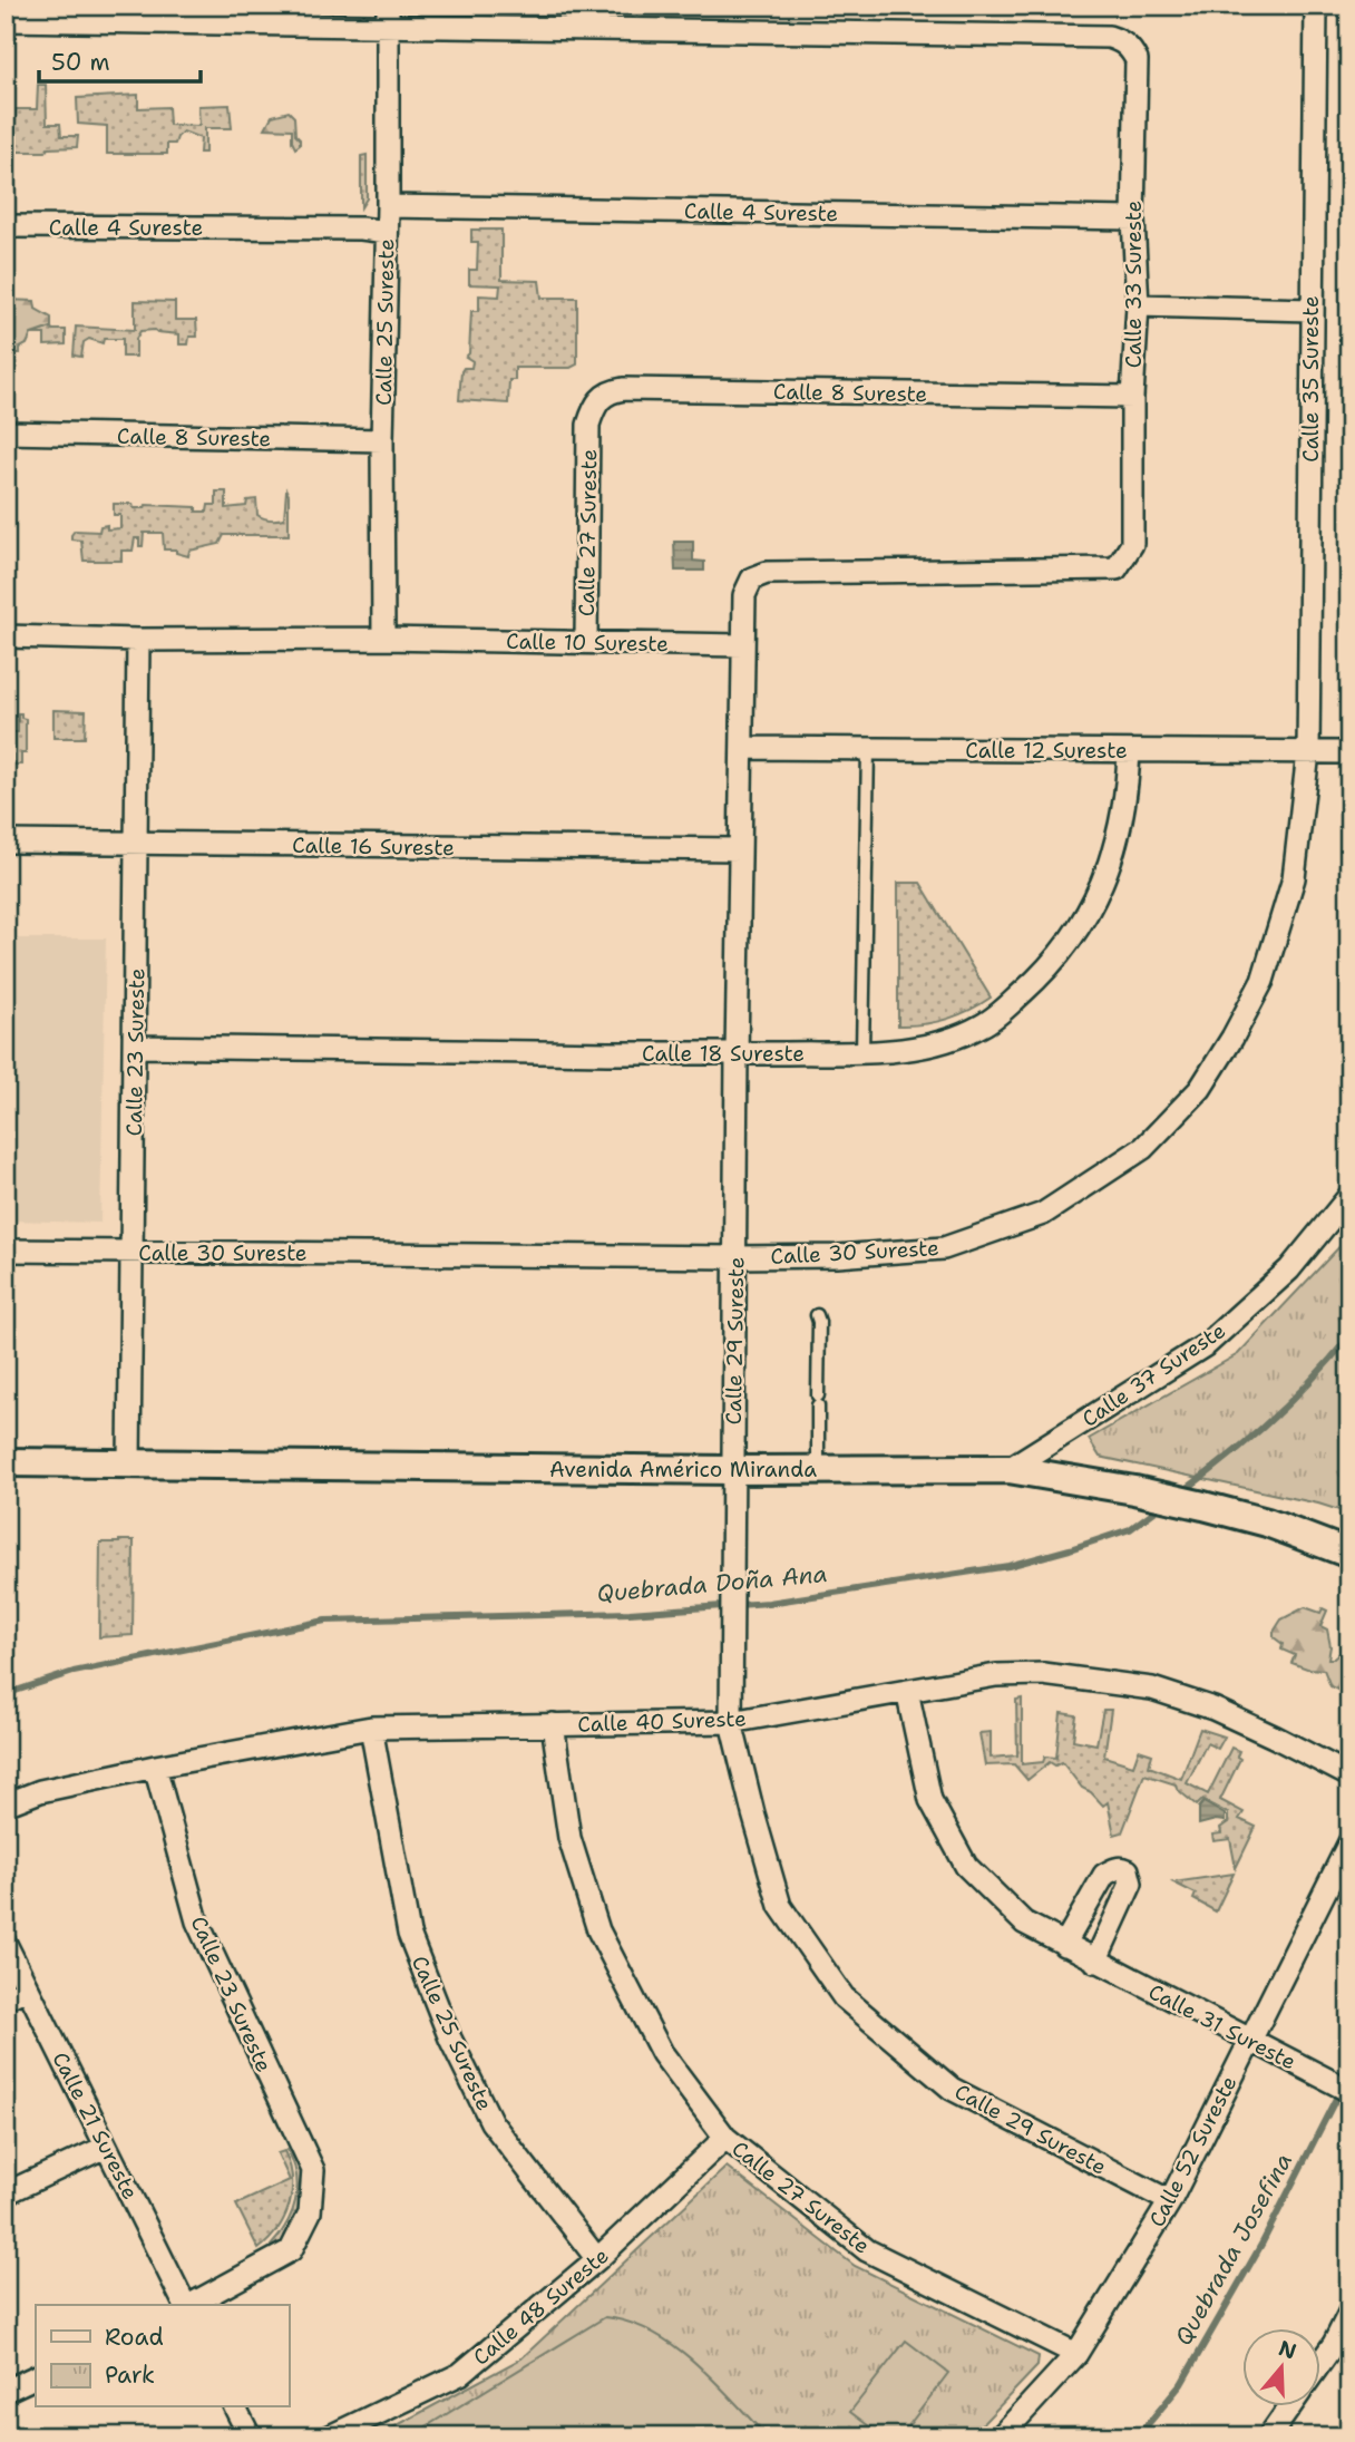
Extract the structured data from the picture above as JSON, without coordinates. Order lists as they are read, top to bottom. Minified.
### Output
{"streets":{"street":["Calle 4 Sureste","Calle 33 Sureste","Calle 25 Sureste","Calle 35 Sureste","Calle 8 Sureste","Calle 27 Sureste","Calle 10 Sureste","Calle 12 Sureste","Calle 16 Sureste","Calle 23 Sureste","Calle 18 Sureste","Calle 30 Sureste","Calle 29 Sureste","Calle 37 Sureste","Avenida Américo Miranda","Calle 40 Sureste","Calle 31 Sureste","Calle 21 Sureste","Calle 52 Sureste","Calle 48 Sureste"]},"crossings":[["Calle 4 Sureste","Calle 33 Sureste"],["Calle 4 Sureste","Calle 25 Sureste"],["Calle 33 Sureste","Calle 25 Sureste"],["Calle 33 Sureste","Calle 8 Sureste"],["Calle 33 Sureste","Calle 10 Sureste"],["Calle 33 Sureste","Calle 29 Sureste"],["Calle 25 Sureste","Calle 8 Sureste"],["Calle 25 Sureste","Calle 10 Sureste"],["Calle 25 Sureste","Calle 40 Sureste"],["Calle 25 Sureste","Calle 48 Sureste"],["Calle 35 Sureste","Calle 12 Sureste"],["Calle 35 Sureste","Calle 30 Sureste"],["Calle 8 Sureste","Calle 27 Sureste"],["Calle 27 Sureste","Calle 10 Sureste"],["Calle 27 Sureste","Calle 40 Sureste"],["Calle 27 Sureste","Calle 52 Sureste"],["Calle 27 Sureste","Calle 48 Sureste"],["Calle 10 Sureste","Calle 23 Sureste"],["Calle 10 Sureste","Calle 29 Sureste"],["Calle 12 Sureste","Calle 18 Sureste"],["Calle 12 Sureste","Calle 30 Sureste"],["Calle 12 Sureste","Calle 29 Sureste"],["Calle 16 Sureste","Calle 23 Sureste"],["Calle 16 Sureste","Calle 29 Sureste"],["Calle 23 Sureste","Calle 18 Sureste"],["Calle 23 Sureste","Calle 30 Sureste"],["Calle 23 Sureste","Avenida Américo Miranda"],["Calle 23 Sureste","Calle 40 Sureste"],["Calle 18 Sureste","Calle 29 Sureste"],["Calle 30 Sureste","Calle 29 Sureste"],["Calle 29 Sureste","Avenida Américo Miranda"],["Calle 29 Sureste","Calle 40 Sureste"],["Calle 29 Sureste","Calle 52 Sureste"],["Calle 37 Sureste","Avenida Américo Miranda"],["Calle 40 Sureste","Calle 31 Sureste"],["Calle 31 Sureste","Calle 52 Sureste"]],"water":["Quebrada Doña Ana","Quebrada Josefina"],"legend":["Road","Park"],"scale_bar":"50 m","north":"top"}
